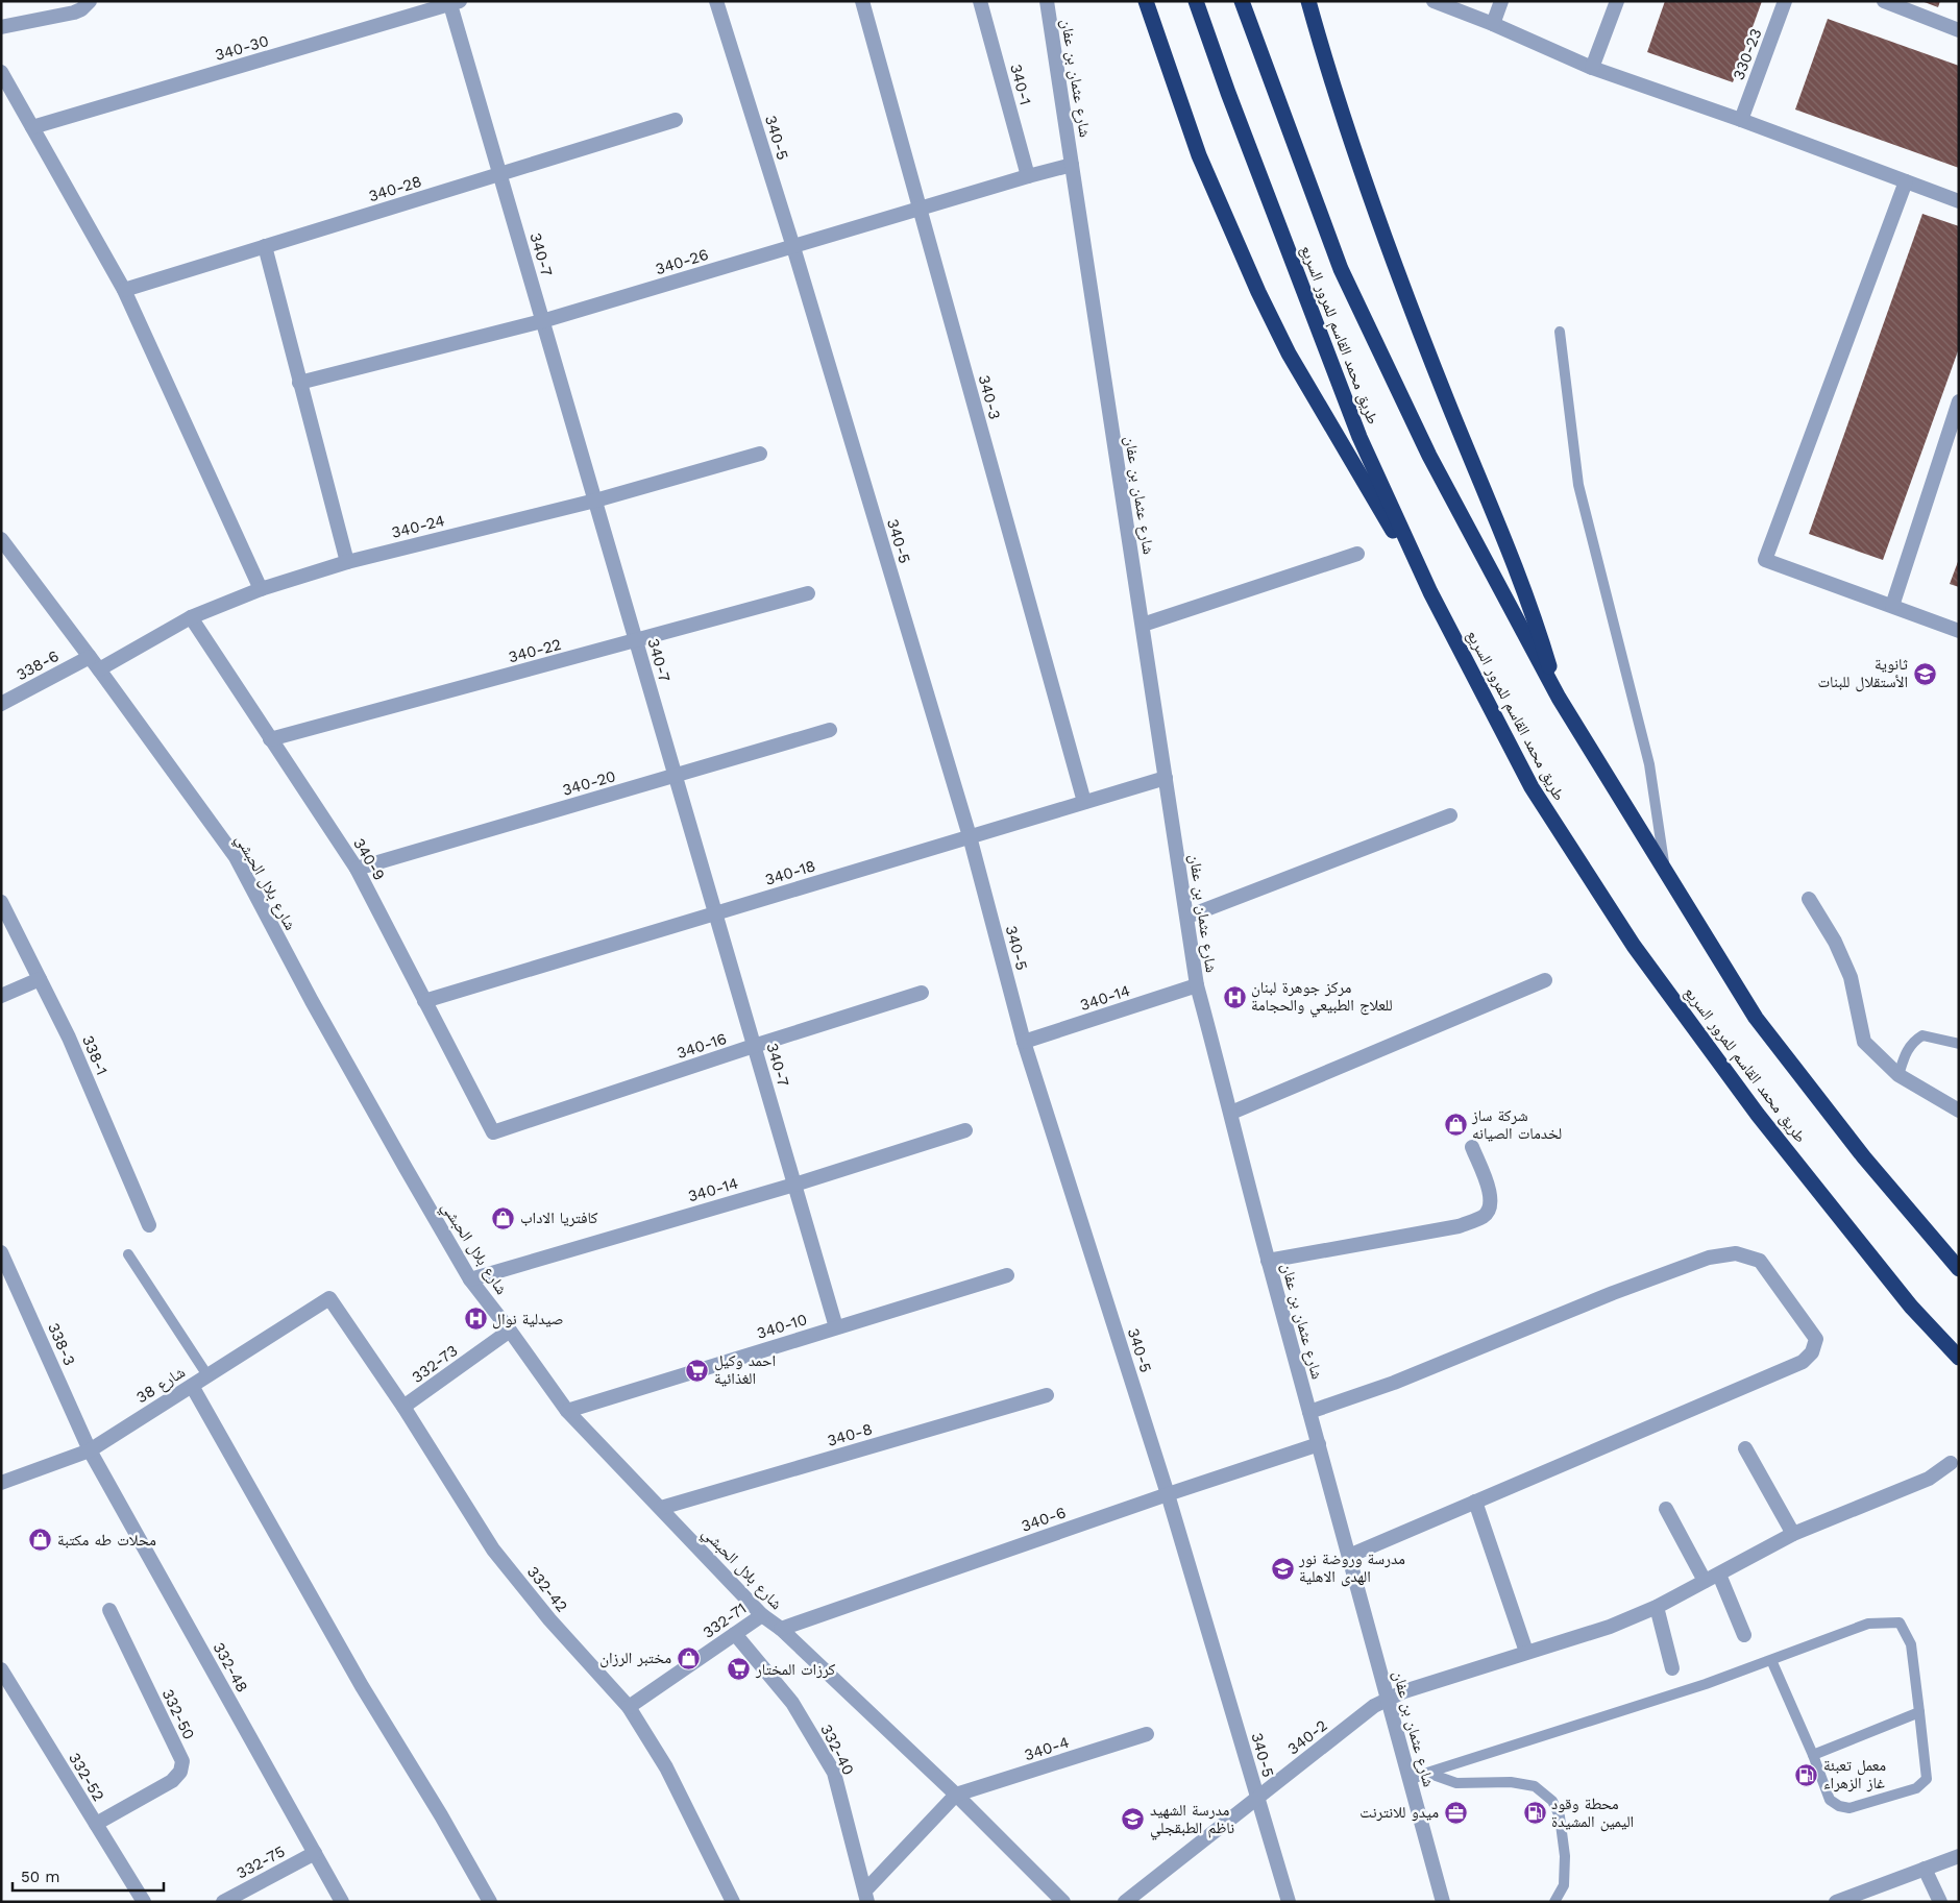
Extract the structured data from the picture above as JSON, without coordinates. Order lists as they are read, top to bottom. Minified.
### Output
{"streets":{"highway":["طريق محمد القاسم للمرور السريع"],"street":["340-30","330-23","شارع عثمان بن عفان","340-1","340-5","340-28","340-7","340-26","340-3","340-24","340-22","338-6","340-20","340-9","340-18","شارع بلال الحبشي","340-14","340-16","338-1","340-10","338-3","332-73","شارع 38","340-8","340-6","332-42","332-71","332-48","332-50","340-2","340-4","332-40","332-52","332-75"]},"crossings":[["340-30","340-7"],["شارع عثمان بن عفان","340-26"],["شارع عثمان بن عفان","340-18"],["شارع عثمان بن عفان","340-14"],["شارع عثمان بن عفان","340-6"],["شارع عثمان بن عفان","340-2"],["340-1","340-26"],["340-5","340-26"],["340-5","340-18"],["340-5","340-14"],["340-5","340-6"],["340-5","340-2"],["340-28","340-7"],["340-7","340-26"],["340-7","340-24"],["340-7","340-22"],["340-7","340-20"],["340-7","340-18"],["340-7","340-14"],["340-7","340-16"],["340-7","340-10"],["340-26","340-3"],["340-3","340-18"],["340-24","340-9"],["340-24","شارع بلال الحبشي"],["340-22","340-9"],["338-6","شارع بلال الحبشي"],["340-20","340-9"],["340-9","340-18"],["340-9","340-16"],["شارع بلال الحبشي","340-14"],["شارع بلال الحبشي","340-10"],["شارع بلال الحبشي","332-73"],["شارع بلال الحبشي","340-8"],["شارع بلال الحبشي","340-6"],["شارع بلال الحبشي","332-71"],["شارع بلال الحبشي","340-4"],["338-3","شارع 38"],["338-3","332-48"],["332-73","332-42"],["شارع 38","332-42"],["شارع 38","332-48"],["332-42","332-71"],["332-71","332-40"],["332-48","332-75"],["332-50","332-52"]],"places":{"school or university":["ثانوية الأستقلال للبنات","مدرسة وروضة نور الهدى الاهلية","مدرسة الشهيد ناظم الطبقجلي"],"hospital":["مركز جوهرة لبنان للعلاج الطبيعي والحجامة","صيدلية نوال"],"shop":["شركة ساز لخدمات الصيانه","كافتريا الاداب","محلات طه مكتبة","مختبر الرزان"],"supermarket":["احمد وكيل الغذائية","كرزات المختار"],"fuel station":["معمل تعبئة غاز الزهراء","محطة وقود اليمين المشيدة"],"office":["ميدو للانترنت"]},"scale_bar":"50 m"}
